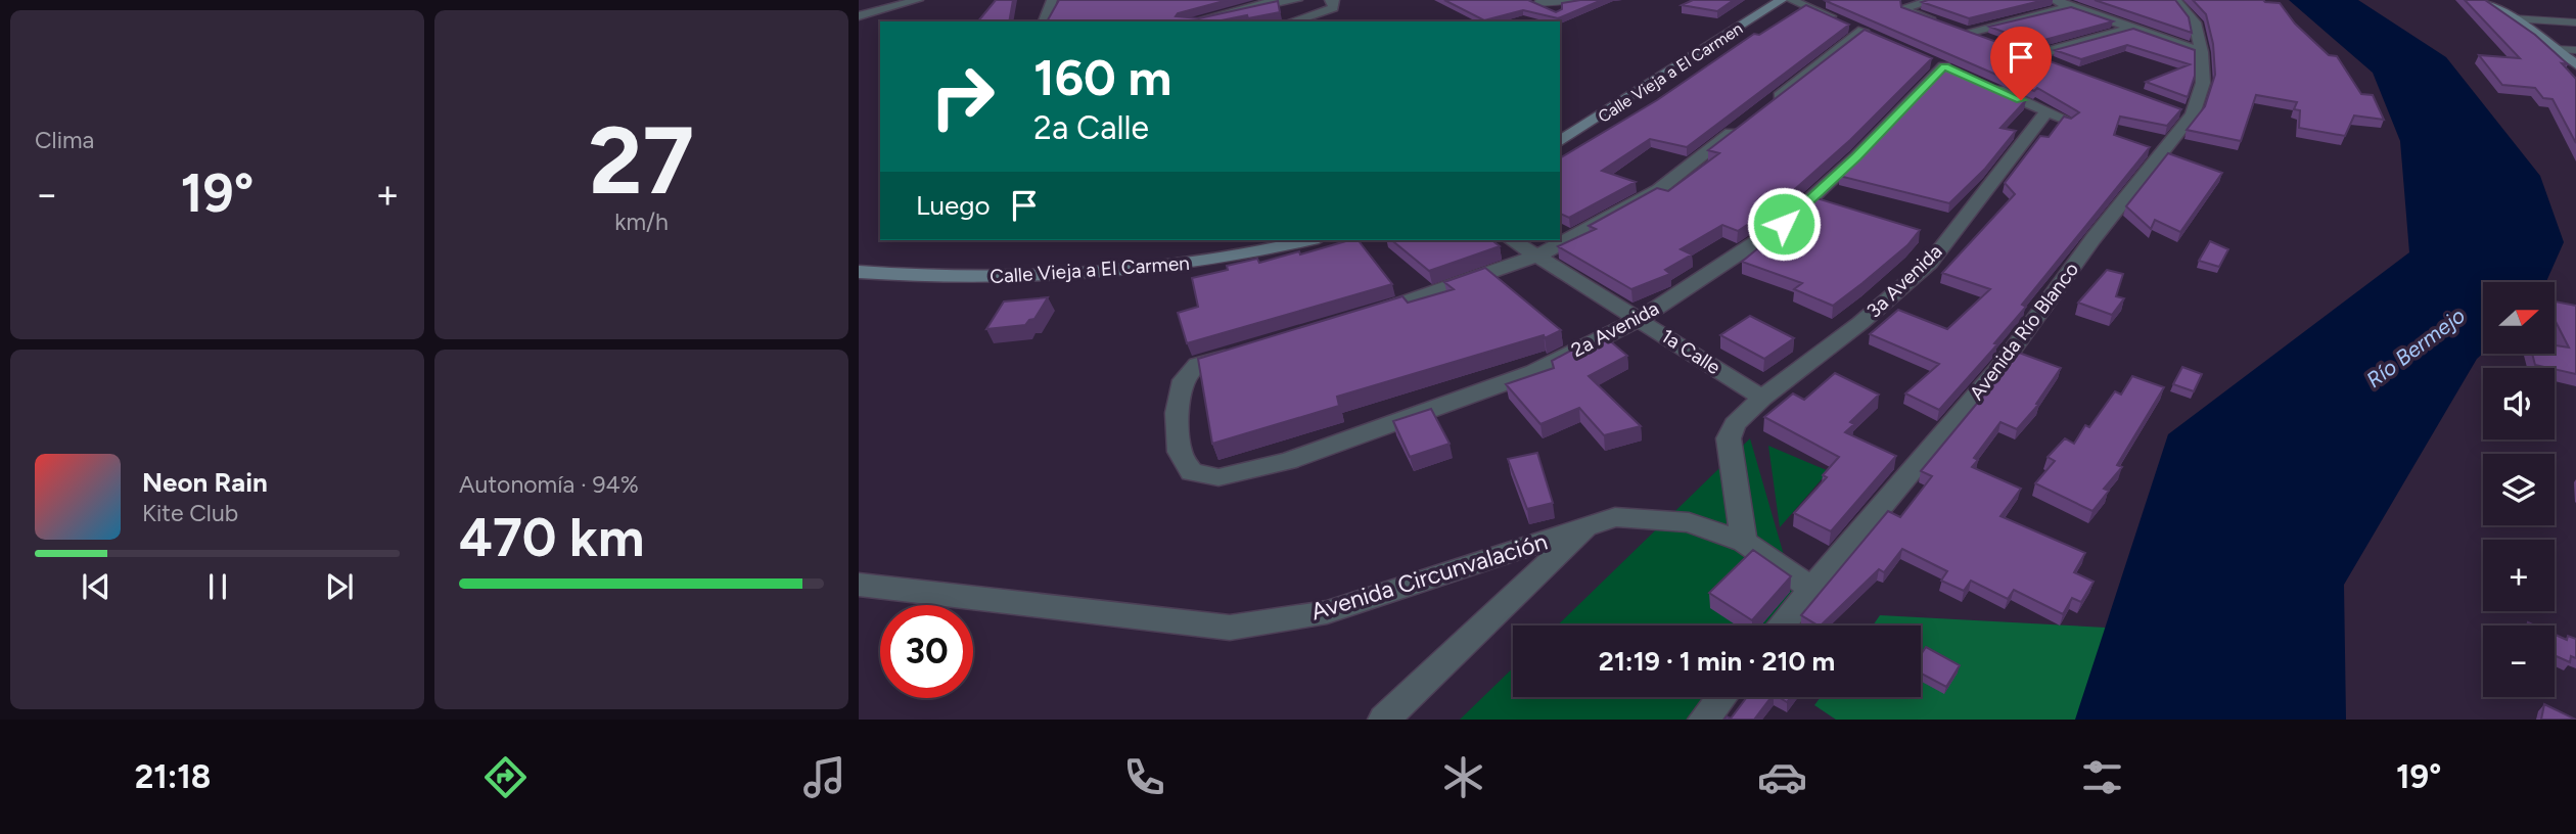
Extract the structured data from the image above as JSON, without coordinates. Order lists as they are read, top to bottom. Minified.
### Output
{"streets":{"street":["Calle Vieja a El Carmen","3a Avenida","2a Avenida","Avenida Río Blanco","1a Calle","Avenida Circunvalación"]},"crossings":[["3a Avenida","1a Calle"],["3a Avenida","Avenida Circunvalación"],["2a Avenida","1a Calle"],["Avenida Río Blanco","Avenida Circunvalación"]],"water":["Río Bermejo"],"north":"right","page":{"tile":["Clima",["27","km/h"],["Autonomía · 94%","470 km"]],"turn":["160 m","2a Calle"],"heat":["−","19°","+"],"then":"Luego","map_buttons":["+","−"],"song":["Neon Rain","Kite Club"],"limit":"30","trip":"21:19 · 1 min · 210 m","tabs":["21:18","19°"]}}
